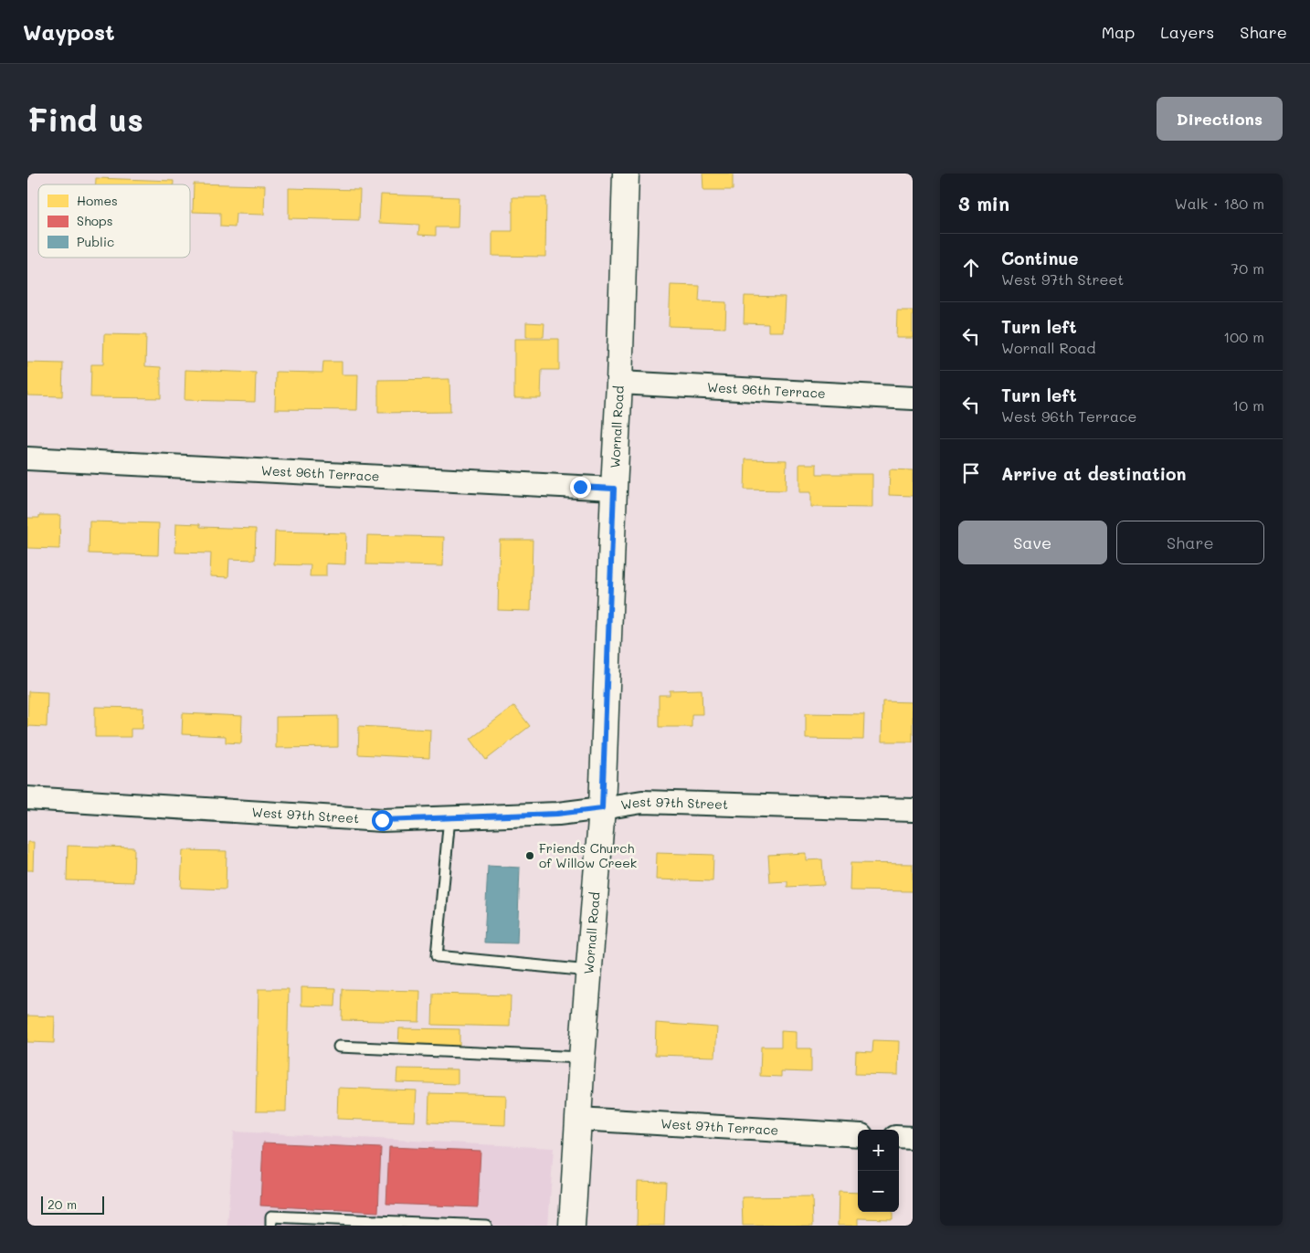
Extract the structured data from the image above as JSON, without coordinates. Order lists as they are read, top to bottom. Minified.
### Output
{"streets":{"main road":["Wornall Road"],"street":["West 96th Terrace","West 97th Street","West 97th Terrace"]},"crossings":[["West 96th Terrace","Wornall Road"],["Wornall Road","West 97th Street"],["Wornall Road","West 97th Terrace"]],"places":["Friends Church of Willow Creek"],"legend":["Homes","Shops","Public"],"scale_bar":"20 m","page":{"header":"Waypost","nav":["Map","Layers","Share"],"buttons":["Directions",["Save","Share"]],"title":"Find us","heading":["3 min","Walk · 180 m"],"list":[["Continue","West 97th Street","70 m"],["Turn left","Wornall Road","100 m"],["Turn left","West 96th Terrace","10 m"],"Arrive at destination"],"map_buttons":["+","−"],"scale":"20 m"}}
